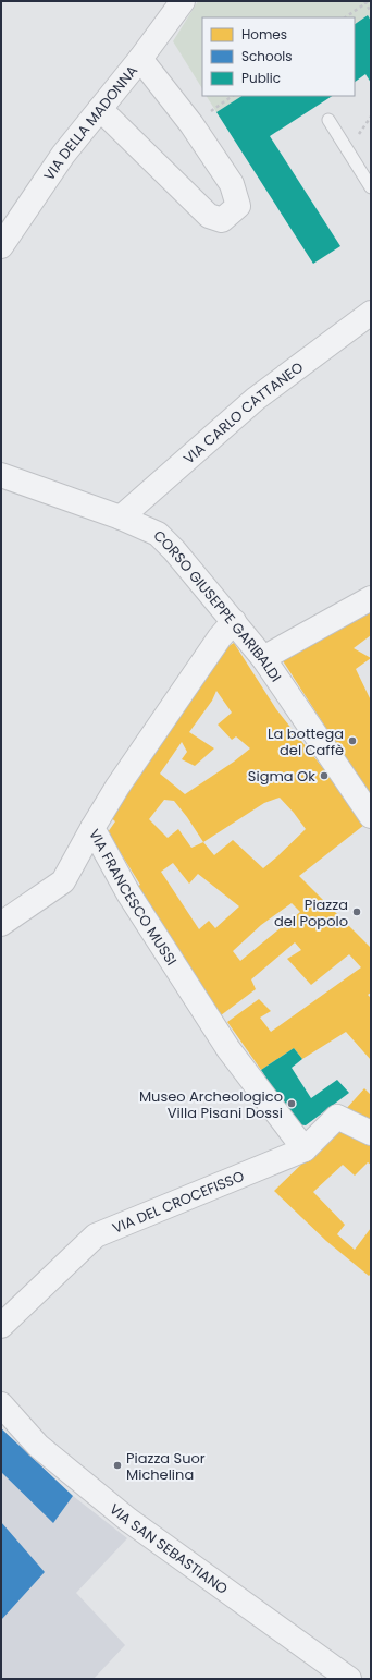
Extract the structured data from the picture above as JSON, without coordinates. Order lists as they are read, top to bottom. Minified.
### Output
{"streets":{"street":["VIA DELLA MADONNA","VIA CARLO CATTANEO","CORSO GIUSEPPE GARIBALDI","VIA FRANCESCO MUSSI","VIA DEL CROCEFISSO","VIA SAN SEBASTIANO"]},"crossings":[["VIA CARLO CATTANEO","CORSO GIUSEPPE GARIBALDI"],["CORSO GIUSEPPE GARIBALDI","VIA FRANCESCO MUSSI"],["VIA FRANCESCO MUSSI","VIA DEL CROCEFISSO"]],"places":["La bottega del Caffè","Sigma Ok","Piazza del Popolo","Museo Archeologico Villa Pisani Dossi","Piazza Suor Michelina"],"legend":["Homes","Schools","Public"]}
